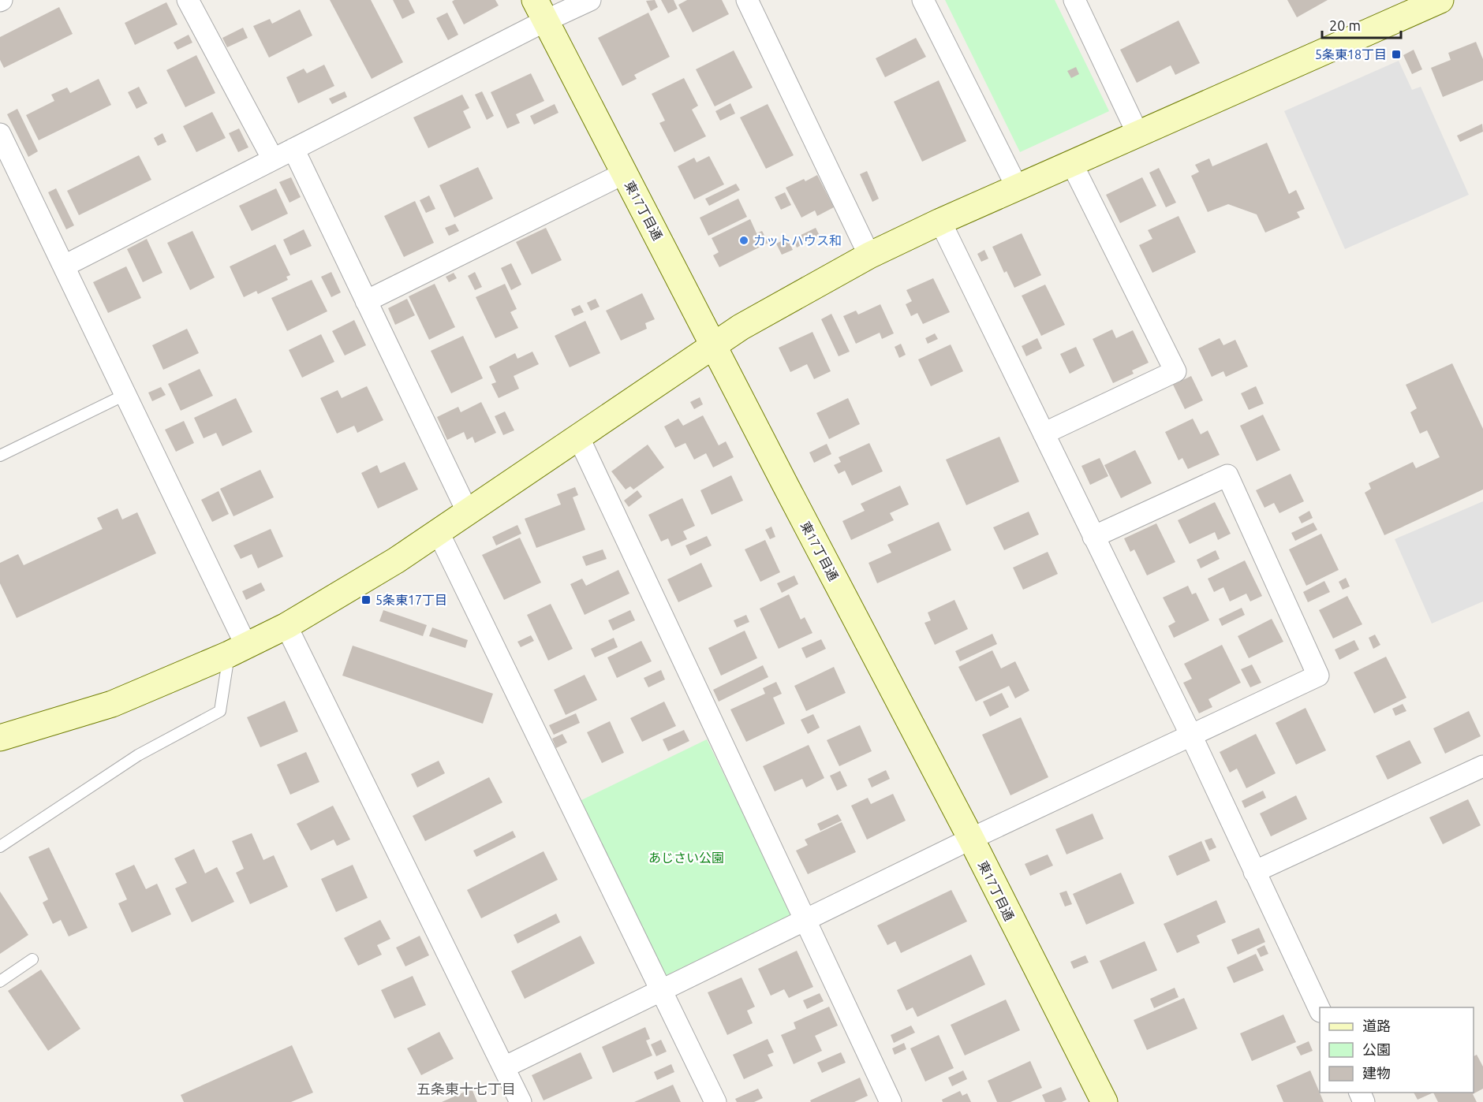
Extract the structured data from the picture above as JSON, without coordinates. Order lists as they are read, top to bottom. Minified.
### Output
{"streets":{"street":["東17丁目通"]},"districts":["五条東十七丁目"],"parks":["あじさい公園"],"places":{"transit":["5条東18丁目","5条東17丁目"],"other":["カットハウス和"]},"legend":["道路","公園","建物"],"scale_bar":"20 m"}
